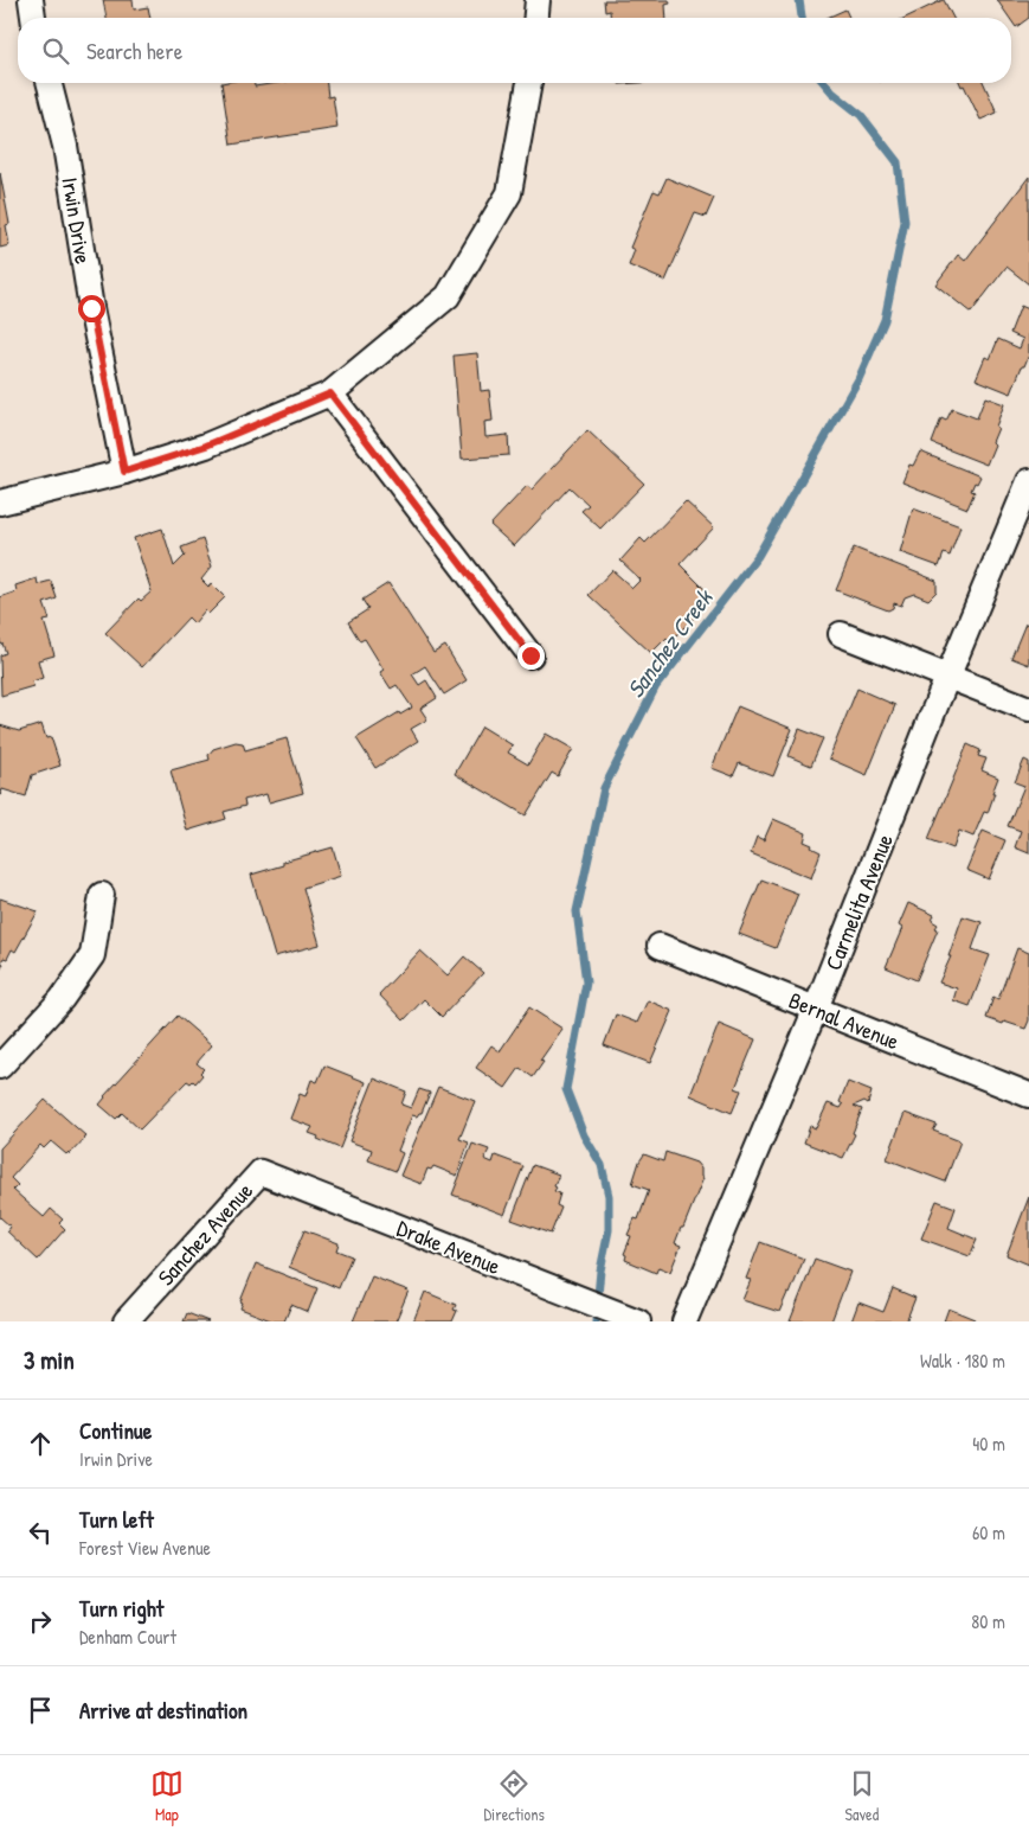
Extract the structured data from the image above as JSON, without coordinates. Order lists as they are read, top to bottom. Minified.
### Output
{"streets":{"street":["Irwin Drive","Carmelita Avenue","Bernal Avenue","Sanchez Avenue","Drake Avenue"]},"crossings":[["Carmelita Avenue","Bernal Avenue"],["Sanchez Avenue","Drake Avenue"]],"water":["Sanchez Creek"],"page":{"search":"Search here","heading":["3 min","Walk · 180 m"],"list":[["Continue","Irwin Drive","40 m"],["Turn left","Forest View Avenue","60 m"],["Turn right","Denham Court","80 m"],"Arrive at destination"],"nav":["Map","Directions","Saved"]}}
